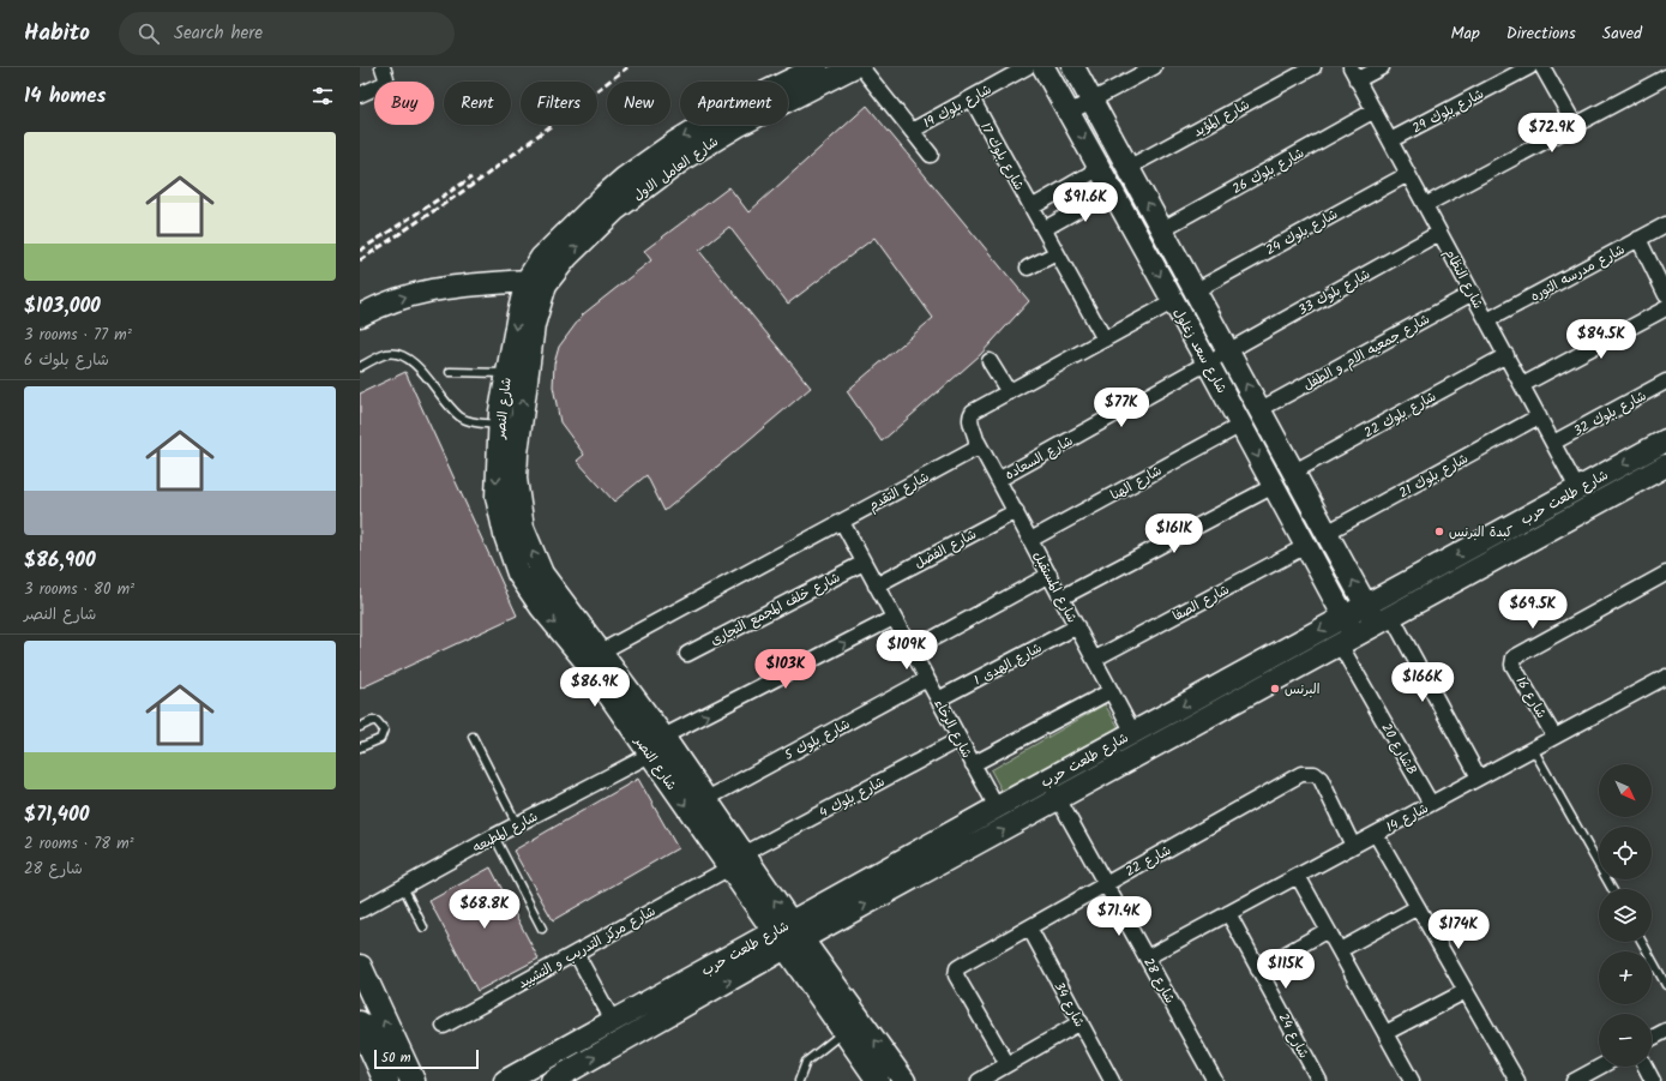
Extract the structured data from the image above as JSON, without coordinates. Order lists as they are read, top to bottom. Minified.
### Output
{"streets":{"street":["شارع بلوك 19","شارع بلوك 29","شارع المؤيد","شارع بلوك 17","شارع العامل الاول","شارع بلوك 26","شارع بلوك 24","شارع مدرسه الثوره","شارع النظام","شارع بلوك 33","شارع سعد زغلول","شارع جمعيه الام و الطفل","شارع النصر","شارع بلوك 32","شارع بلوك 22","شارع السعاده","شارع بلوك 21","شارع الهنا","شارع التقدم","شارع طلعت حرب","شارع الفضل","شارع المستقبل","شارع الصفا","شارع خلف المجمع التجارى","شارع الهدى 1","شارع 16","شارع الرخاء","شارع بلوك 5","شارع 20B","شارع بلوك 4","شارع 14","شارع المطبعه","شارع 22","شارع مركز التدريب و التشييد","شارع 28","شارع 34","شارع 24"]},"crossings":[["شارع بلوك 19","شارع بلوك 17"],["شارع بلوك 29","شارع النظام"],["شارع المؤيد","شارع سعد زغلول"],["شارع العامل الاول","شارع النصر"],["شارع بلوك 26","شارع النظام"],["شارع بلوك 26","شارع سعد زغلول"],["شارع بلوك 24","شارع النظام"],["شارع بلوك 24","شارع سعد زغلول"],["شارع مدرسه الثوره","شارع النظام"],["شارع النظام","شارع بلوك 33"],["شارع النظام","شارع جمعيه الام و الطفل"],["شارع النظام","شارع بلوك 32"],["شارع النظام","شارع بلوك 22"],["شارع النظام","شارع بلوك 21"],["شارع النظام","شارع طلعت حرب"],["شارع بلوك 33","شارع سعد زغلول"],["شارع بلوك 33","شارع السعاده"],["شارع سعد زغلول","شارع جمعيه الام و الطفل"],["شارع سعد زغلول","شارع بلوك 22"],["شارع سعد زغلول","شارع السعاده"],["شارع سعد زغلول","شارع بلوك 21"],["شارع سعد زغلول","شارع الهنا"],["شارع سعد زغلول","شارع طلعت حرب"],["شارع سعد زغلول","شارع الصفا"],["شارع سعد زغلول","شارع 20B"],["شارع النصر","شارع التقدم"],["شارع النصر","شارع طلعت حرب"],["شارع النصر","شارع بلوك 5"],["شارع النصر","شارع بلوك 4"],["شارع النصر","شارع المطبعه"],["شارع النصر","شارع مركز التدريب و التشييد"],["شارع السعاده","شارع المستقبل"],["شارع الهنا","شارع المستقبل"],["شارع التقدم","شارع المستقبل"],["شارع التقدم","شارع الرخاء"],["شارع طلعت حرب","شارع المستقبل"],["شارع طلعت حرب","شارع الرخاء"],["شارع طلعت حرب","شارع 20B"],["شارع طلعت حرب","شارع 28"],["شارع الفضل","شارع المستقبل"],["شارع الفضل","شارع الرخاء"],["شارع المستقبل","شارع الصفا"],["شارع المستقبل","شارع الهدى 1"],["شارع خلف المجمع التجارى","شارع الرخاء"],["شارع الهدى 1","شارع الرخاء"],["شارع 16","شارع 14"],["شارع الرخاء","شارع بلوك 5"],["شارع الرخاء","شارع بلوك 4"],["شارع 20B","شارع 14"],["شارع بلوك 4","شارع مركز التدريب و التشييد"],["شارع 14","شارع 22"],["شارع 14","شارع 28"],["شارع 14","شارع 24"],["شارع 22","شارع 28"],["شارع 22","شارع 34"]],"places":["كبدة البرنس","البرنس"],"scale_bar":"50 m","north":"bottom right","page":{"header":"Habito","search":"Search here","nav":["Map","Directions","Saved"],"heading":"14 homes","chip":["Buy","Rent","Filters","New","Apartment"],"price":["$72.9K","$91.6K","$84.5K","$77K","$161K","$69.5K","$109K","$103K","$166K","$86.9K","$68.8K","$71.4K","$174K","$115K"],"list":[{"name":"$103,000","note":"3 rooms · 77 m² · شارع بلوك 6"},{"name":"$86,900","note":"3 rooms · 80 m² · شارع النصر"},{"name":"$71,400","note":"2 rooms · 78 m² · شارع 28"}],"map_buttons":["+","−"],"scale":"50 m"}}
